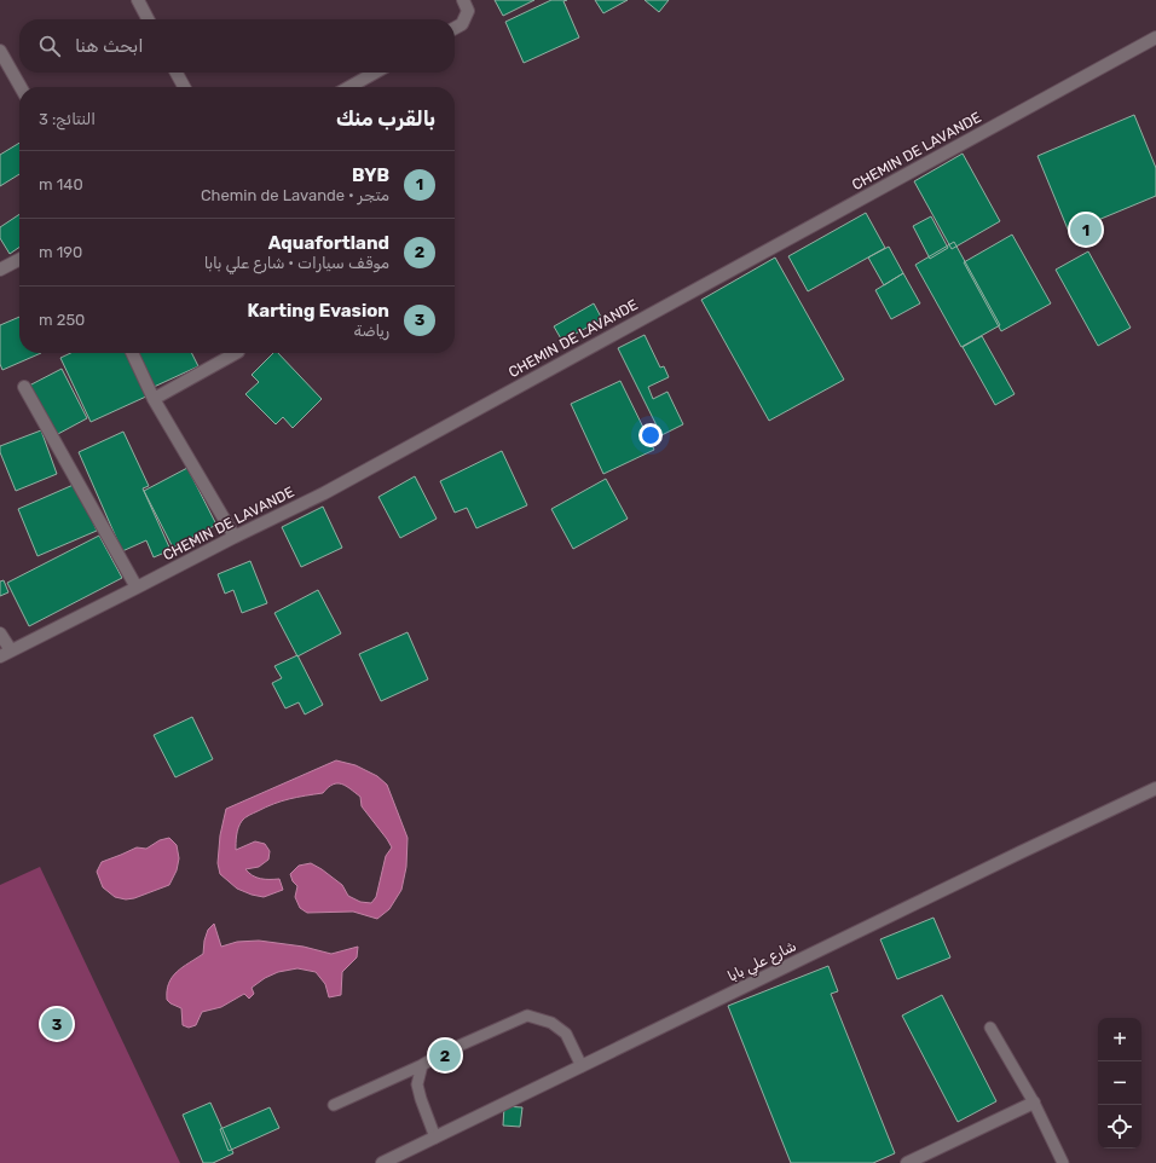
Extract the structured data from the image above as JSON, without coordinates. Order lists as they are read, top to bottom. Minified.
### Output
{"streets":{"street":["CHEMIN DE LAVANDE","شارع علي بابا"]},"page":{"search":"ابحث هنا","heading":["بالقرب منك","النتائج: 3"],"list":[{"mark":"1","name":"BYB","note":"متجر · Chemin de Lavande","value":"140 m"},{"mark":"2","name":"Aquafortland","note":"موقف سيارات · شارع علي بابا","value":"190 m"},{"mark":"3","name":"Karting Evasion","note":"رياضة","value":"250 m"}],"pins":["1","3","2"],"map_buttons":["+","−"]}}
